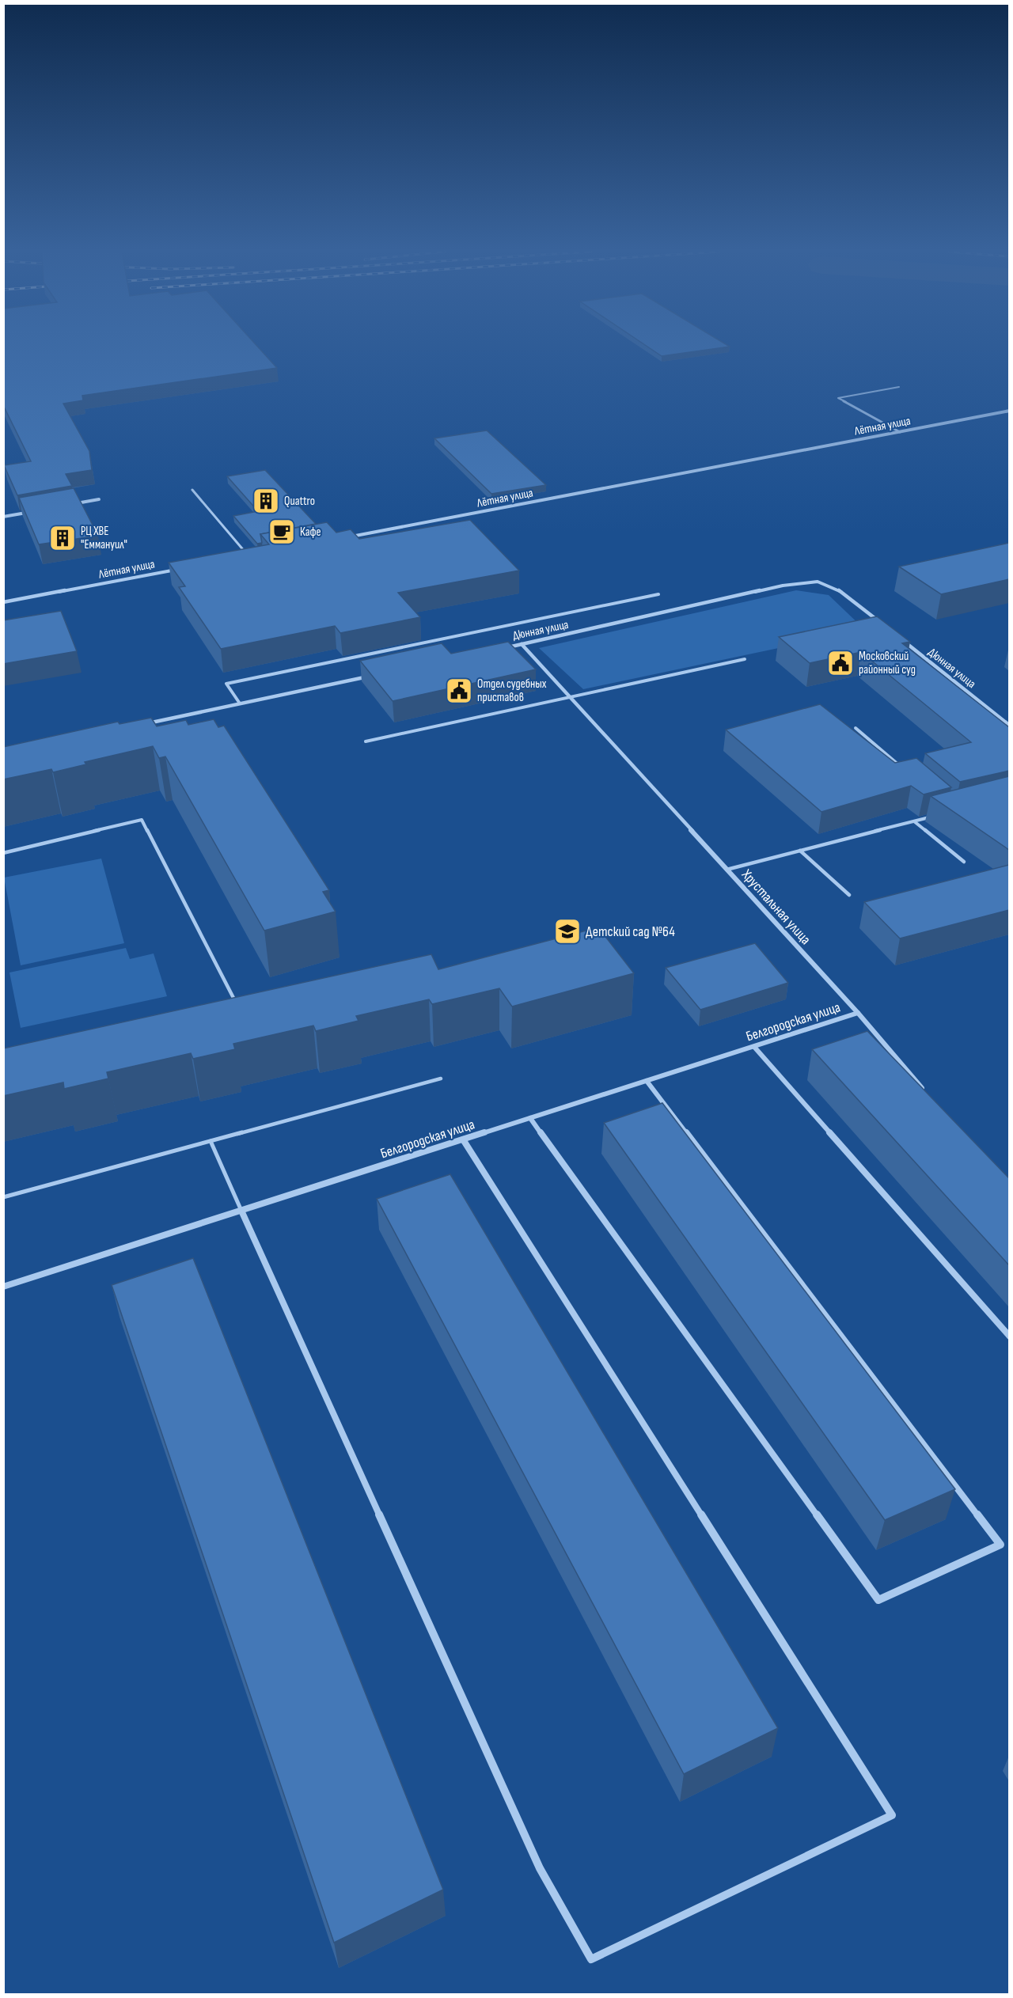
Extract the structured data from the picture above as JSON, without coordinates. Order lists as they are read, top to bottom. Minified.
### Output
{"streets":{"street":["Лётная улица","Дюнная улица","Хрустальная улица","Белгородская улица"]},"crossings":[["Дюнная улица","Хрустальная улица"],["Хрустальная улица","Белгородская улица"]],"places":{"building":["Quattro","РЦ ХВЕ \"Еммануил\""],"cafe":["Кафе"],"public building":["Московский районный суд","Отдел судебных приставов"],"school or university":["Детский сад №64"]}}
